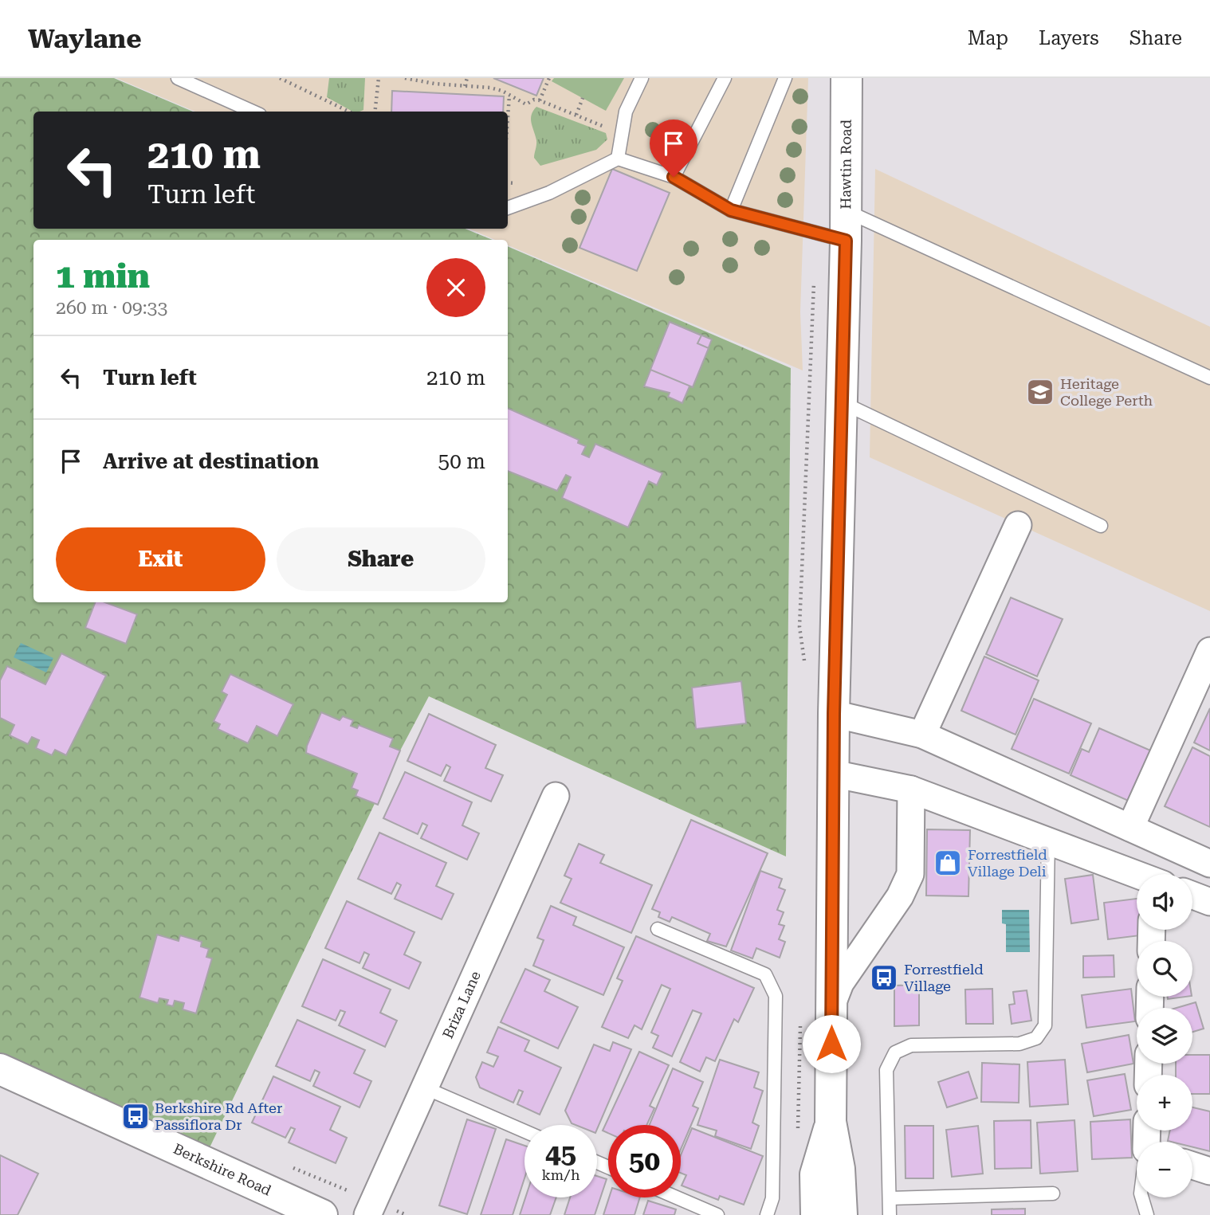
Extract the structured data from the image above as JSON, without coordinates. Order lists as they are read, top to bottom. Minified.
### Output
{"streets":{"main road":["Hawtin Road","Berkshire Road"],"street":["Briza Lane"]},"places":{"school or university":["Heritage College Perth"],"shop":["Forrestfield Village Deli"],"bus stop":["Forrestfield Village","Berkshire Rd After Passiflora Dr"]},"page":{"header":"Waylane","nav":["Map","Layers","Share"],"turn":["210 m","Turn left"],"heading":["1 min","260 m · 09:33"],"list":[{"name":"Turn left","value":"210 m"},{"name":"Arrive at destination","value":"50 m"}],"buttons":["Exit","Share"],"map_buttons":["+","−"],"speed":"45 km/h","limit":"50"}}
